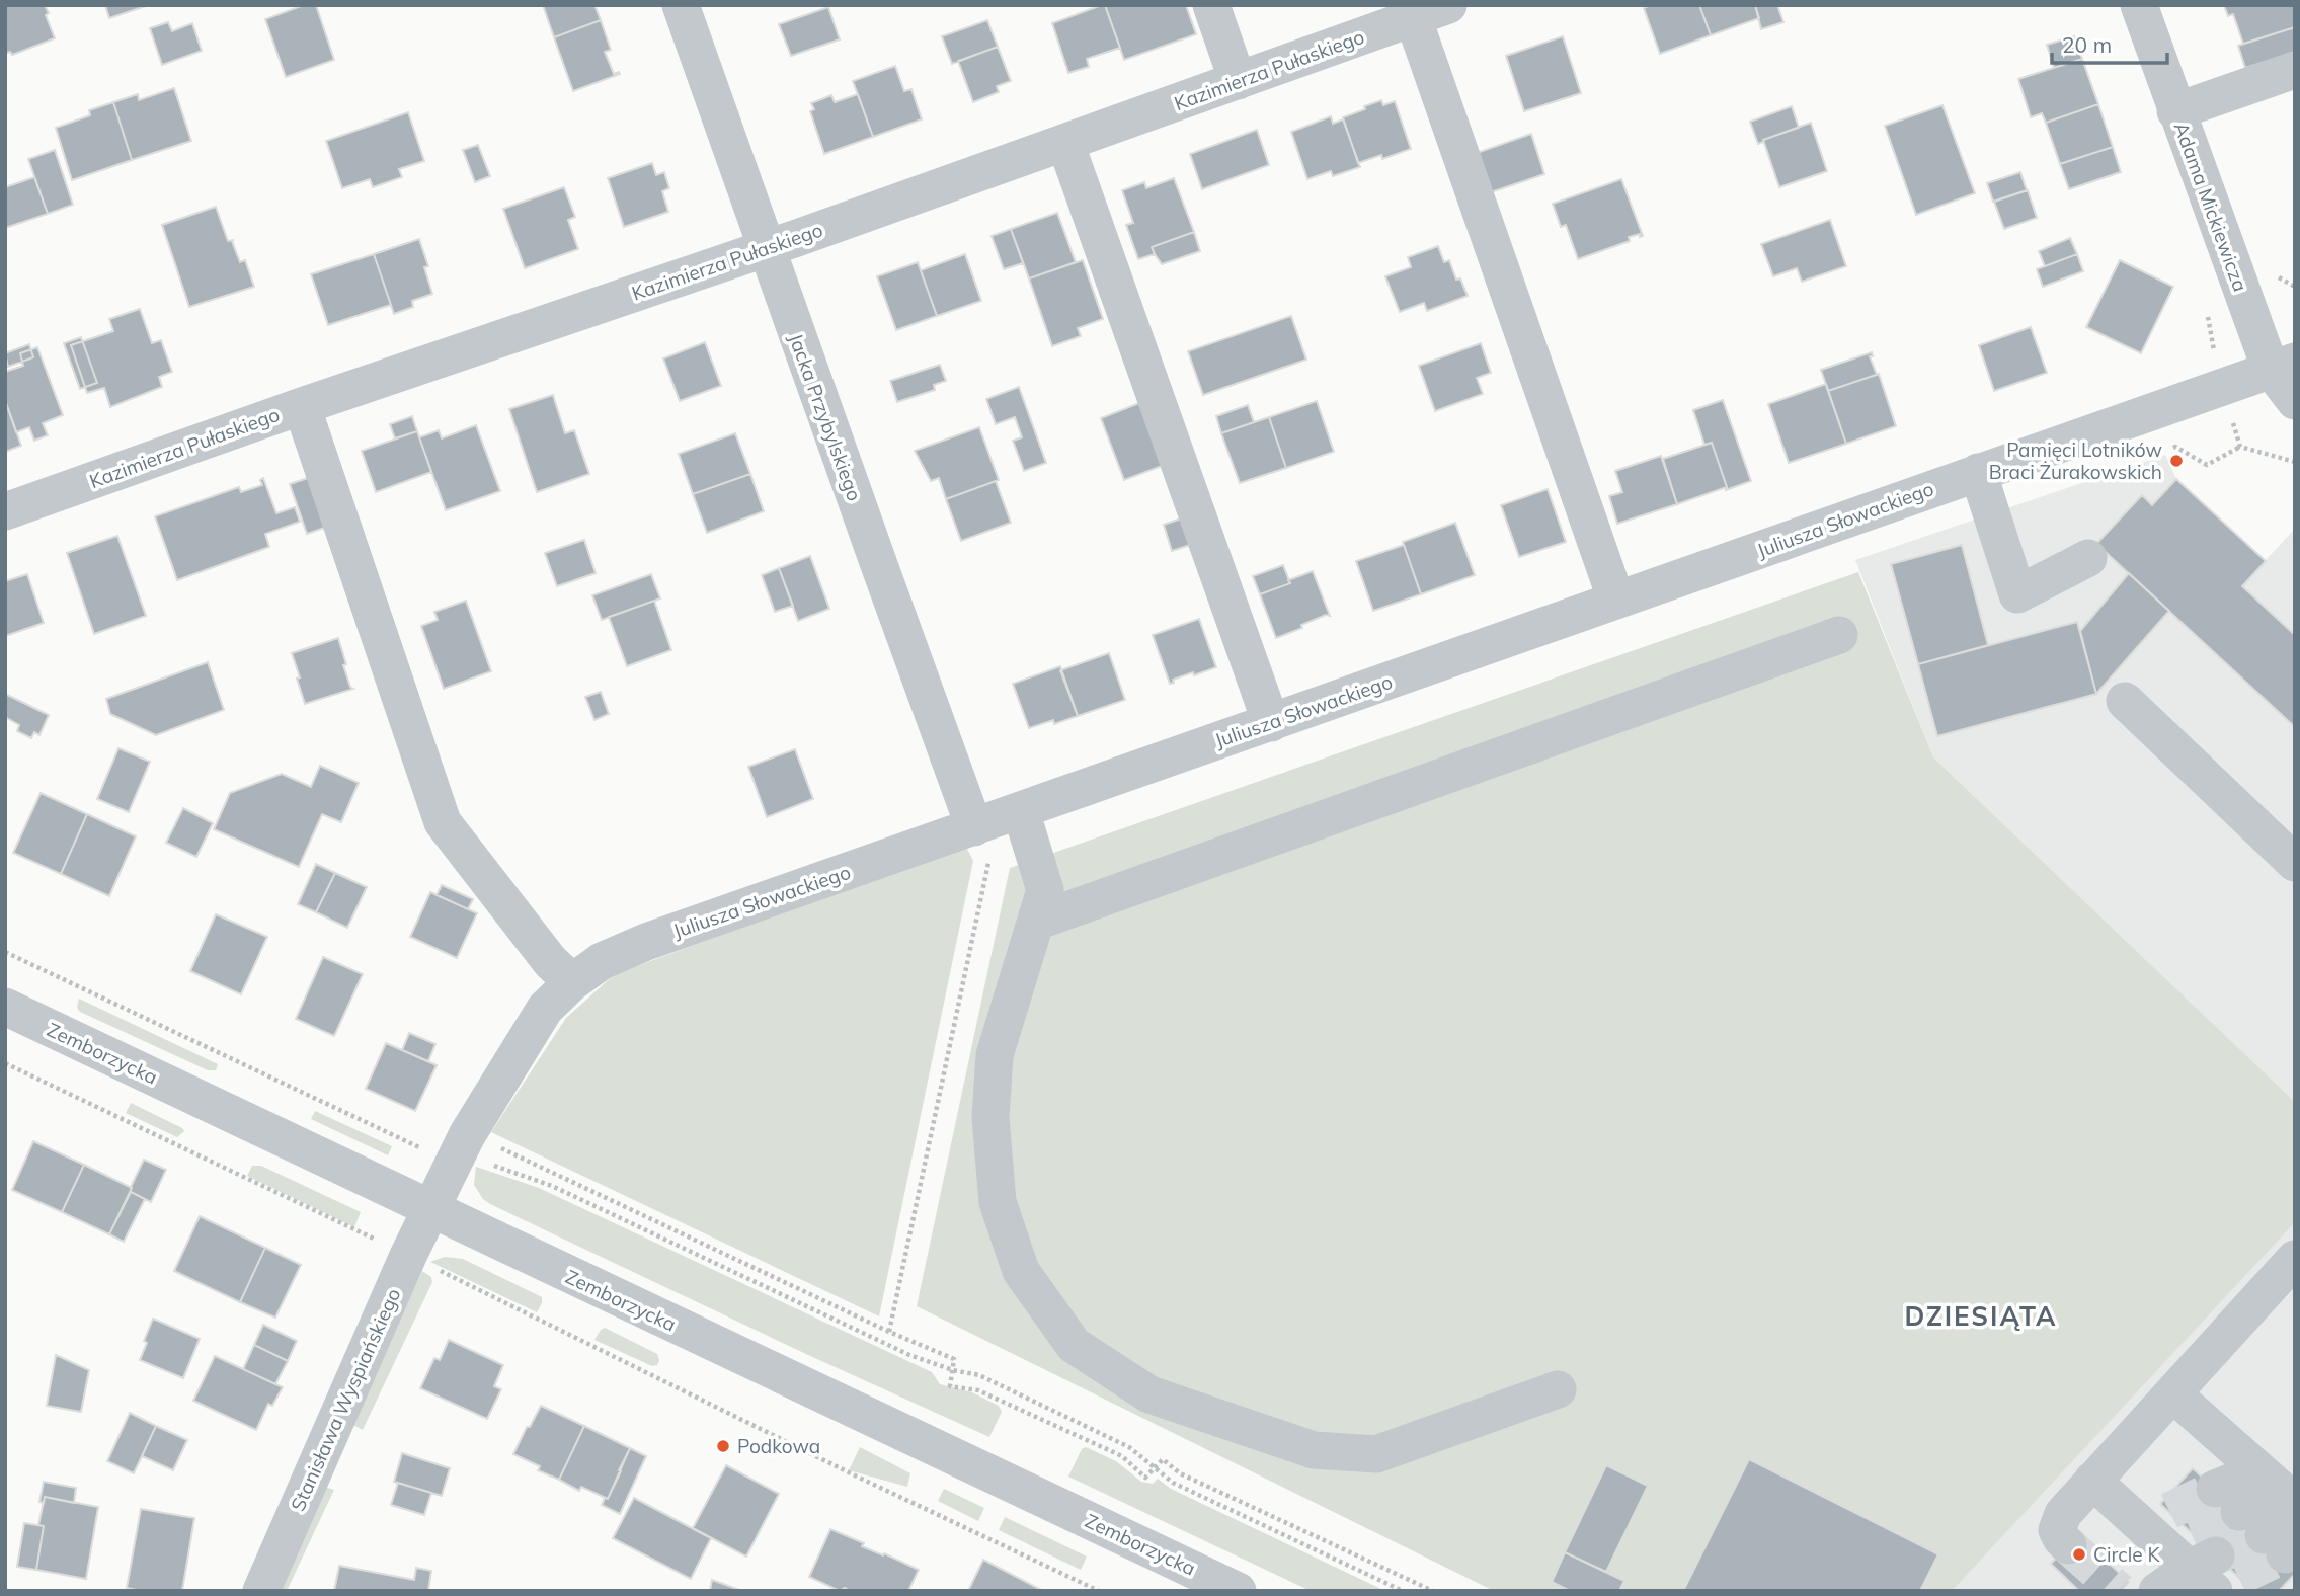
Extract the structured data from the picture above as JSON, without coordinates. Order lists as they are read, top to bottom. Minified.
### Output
{"streets":{"street":["Kazimierza Pułaskiego","Adama Mickiewicza","Jacka Przybylskiego","Juliusza Słowackiego","Zemborzycka","Stanisława Wyspiańskiego"]},"crossings":[["Kazimierza Pułaskiego","Jacka Przybylskiego"],["Adama Mickiewicza","Juliusza Słowackiego"],["Jacka Przybylskiego","Juliusza Słowackiego"],["Juliusza Słowackiego","Zemborzycka"],["Juliusza Słowackiego","Stanisława Wyspiańskiego"],["Zemborzycka","Stanisława Wyspiańskiego"]],"districts":["DZIESIĄTA"],"places":["Pamięci Lotników Braci Żurakowskich","Podkowa","Circle K"],"scale_bar":"20 m"}
